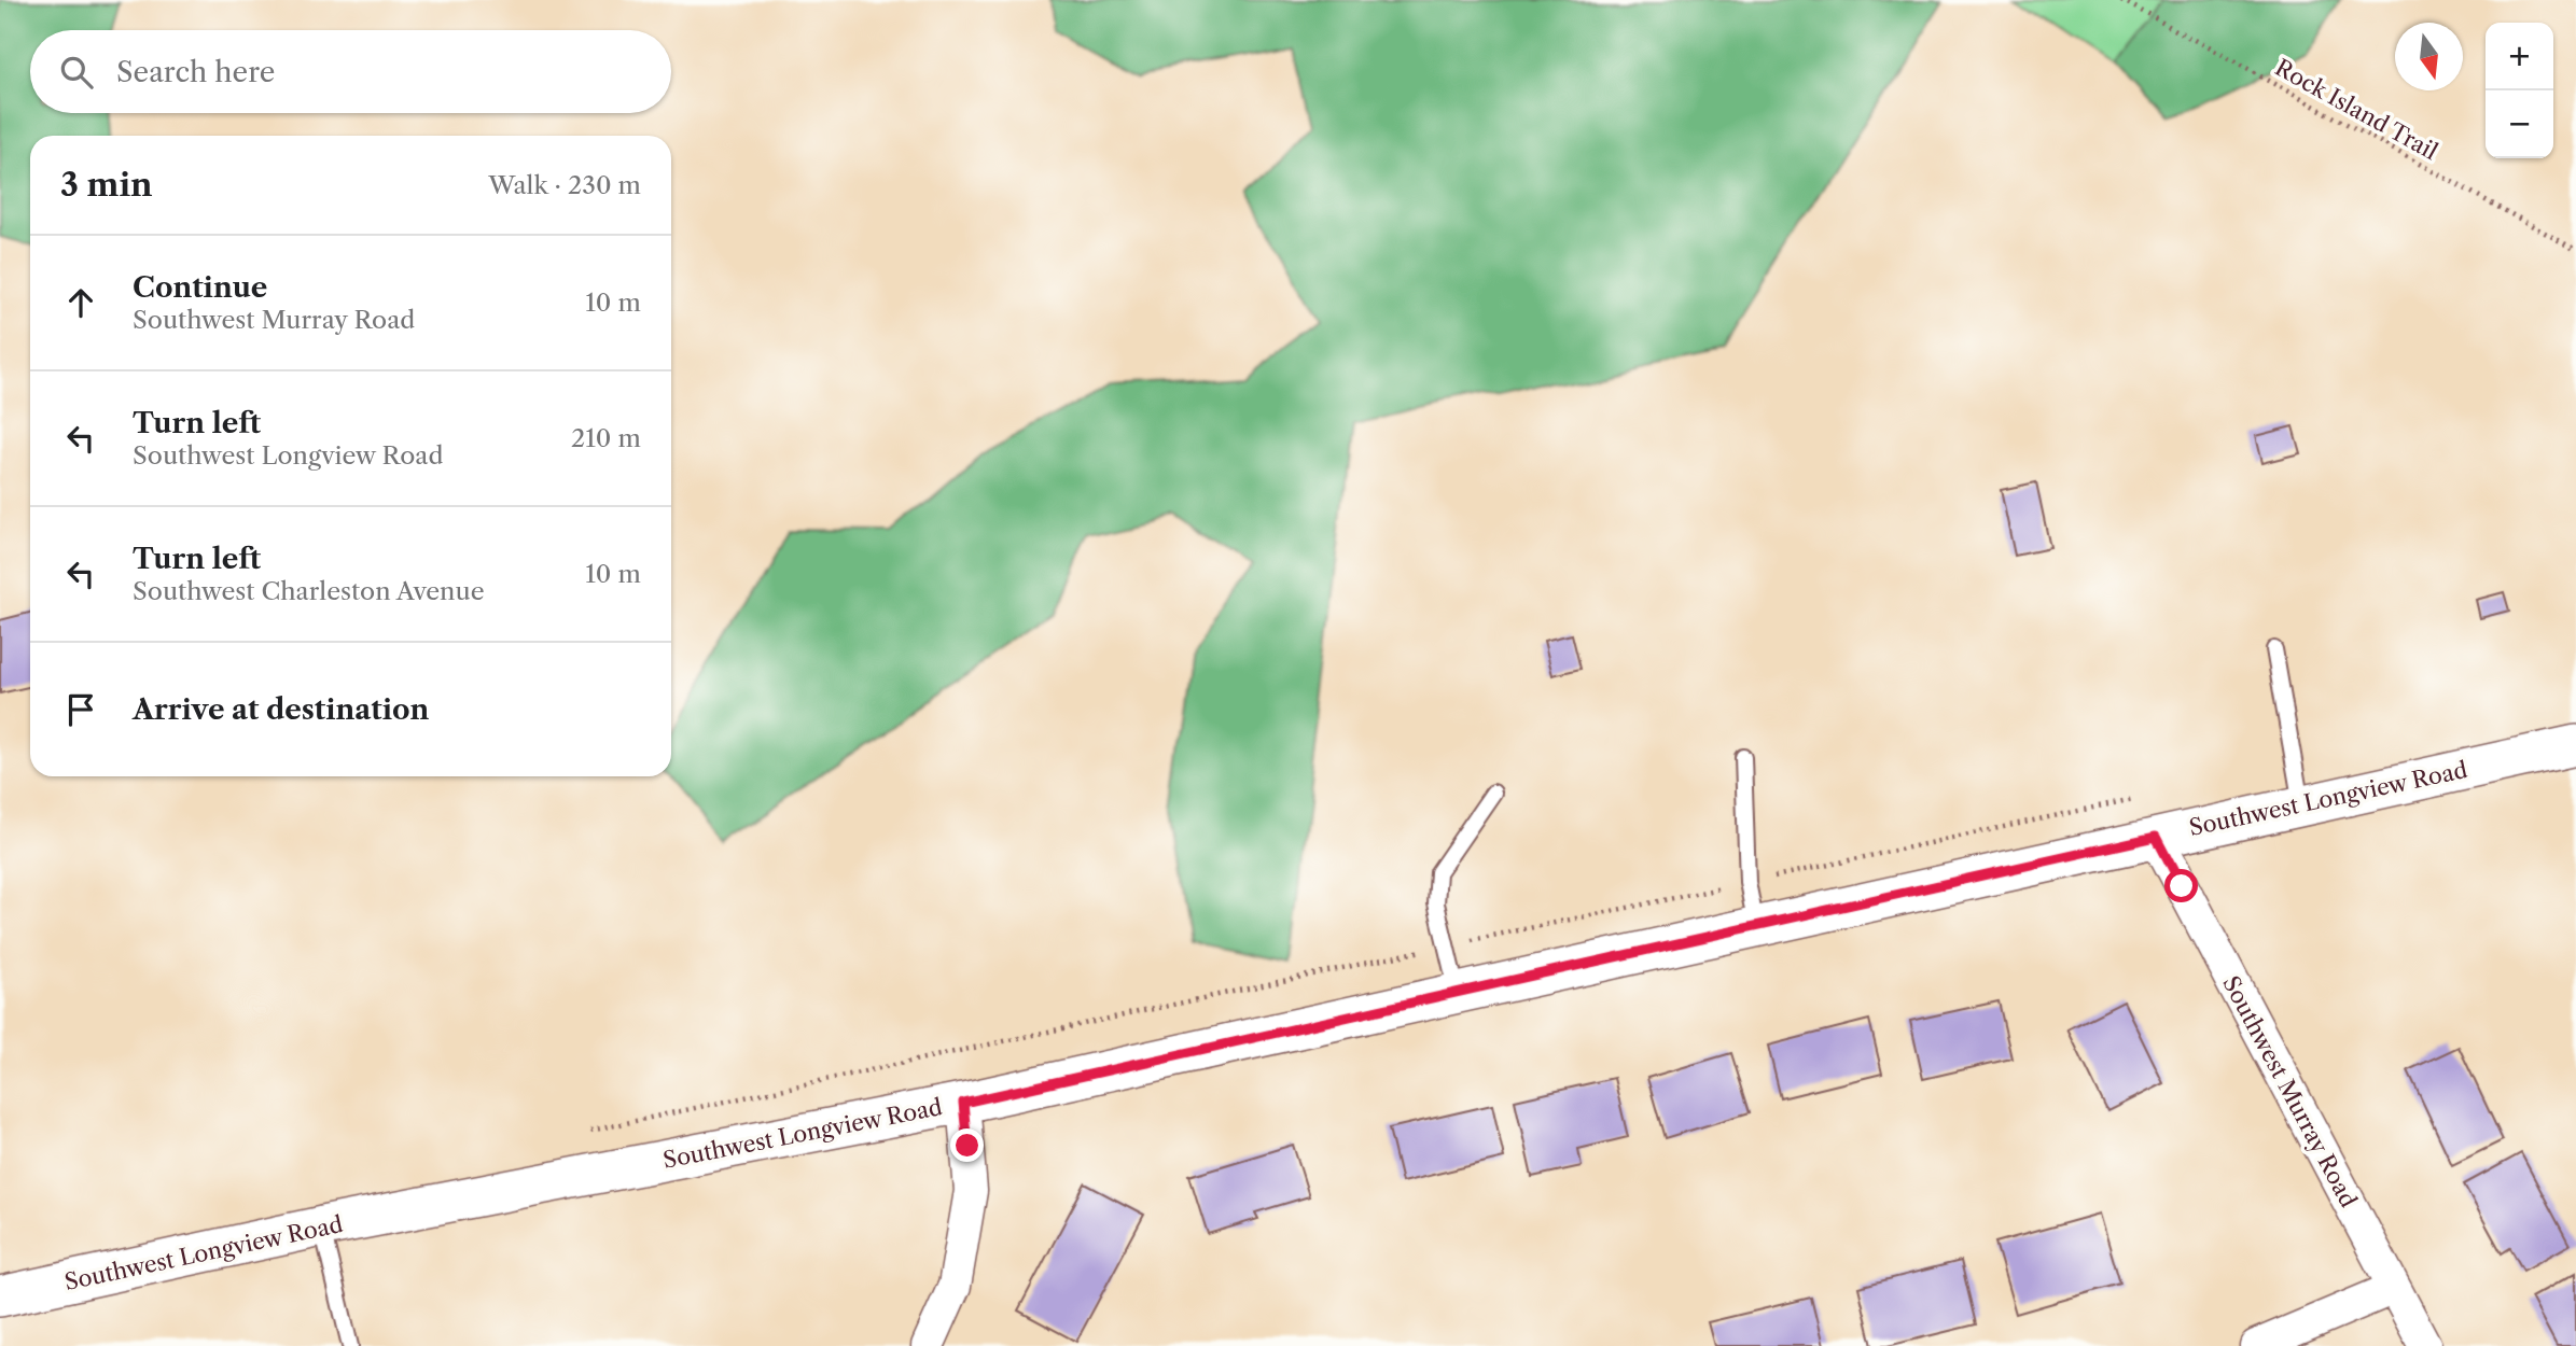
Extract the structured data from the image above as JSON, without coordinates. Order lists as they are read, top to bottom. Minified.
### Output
{"streets":{"street":["Southwest Longview Road","Southwest Murray Road"],"path":["Rock Island Trail"]},"crossings":[["Southwest Longview Road","Southwest Murray Road"]],"north":"bottom","page":{"map_buttons":["+","−"],"search":"Search here","heading":["3 min","Walk · 230 m"],"list":[["Continue","Southwest Murray Road","10 m"],["Turn left","Southwest Longview Road","210 m"],["Turn left","Southwest Charleston Avenue","10 m"],"Arrive at destination"]}}
